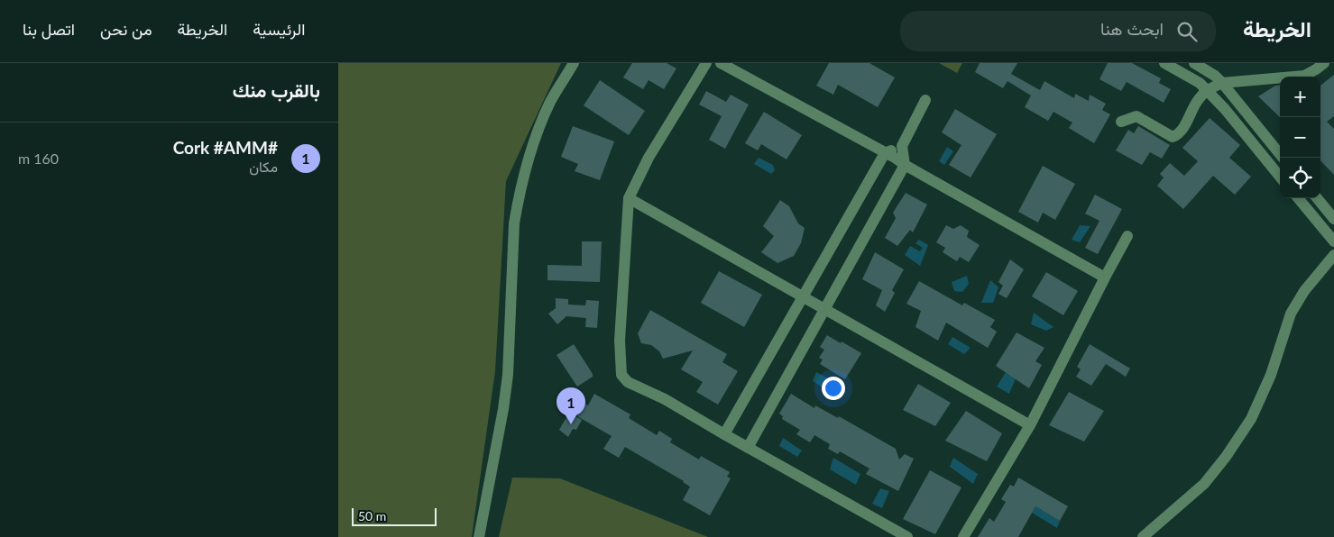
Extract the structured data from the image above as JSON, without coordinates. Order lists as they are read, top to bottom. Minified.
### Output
{"scale_bar":"50 m","page":{"header":"الخريطة","search":"ابحث هنا","nav":["الرئيسية","الخريطة","من نحن","اتصل بنا"],"heading":"بالقرب منك","map_buttons":["+","−"],"list":[{"mark":"1","name":"#Cork #AMM","note":"مكان","value":"160 m"}],"pins":"1","scale":"50 m"}}
